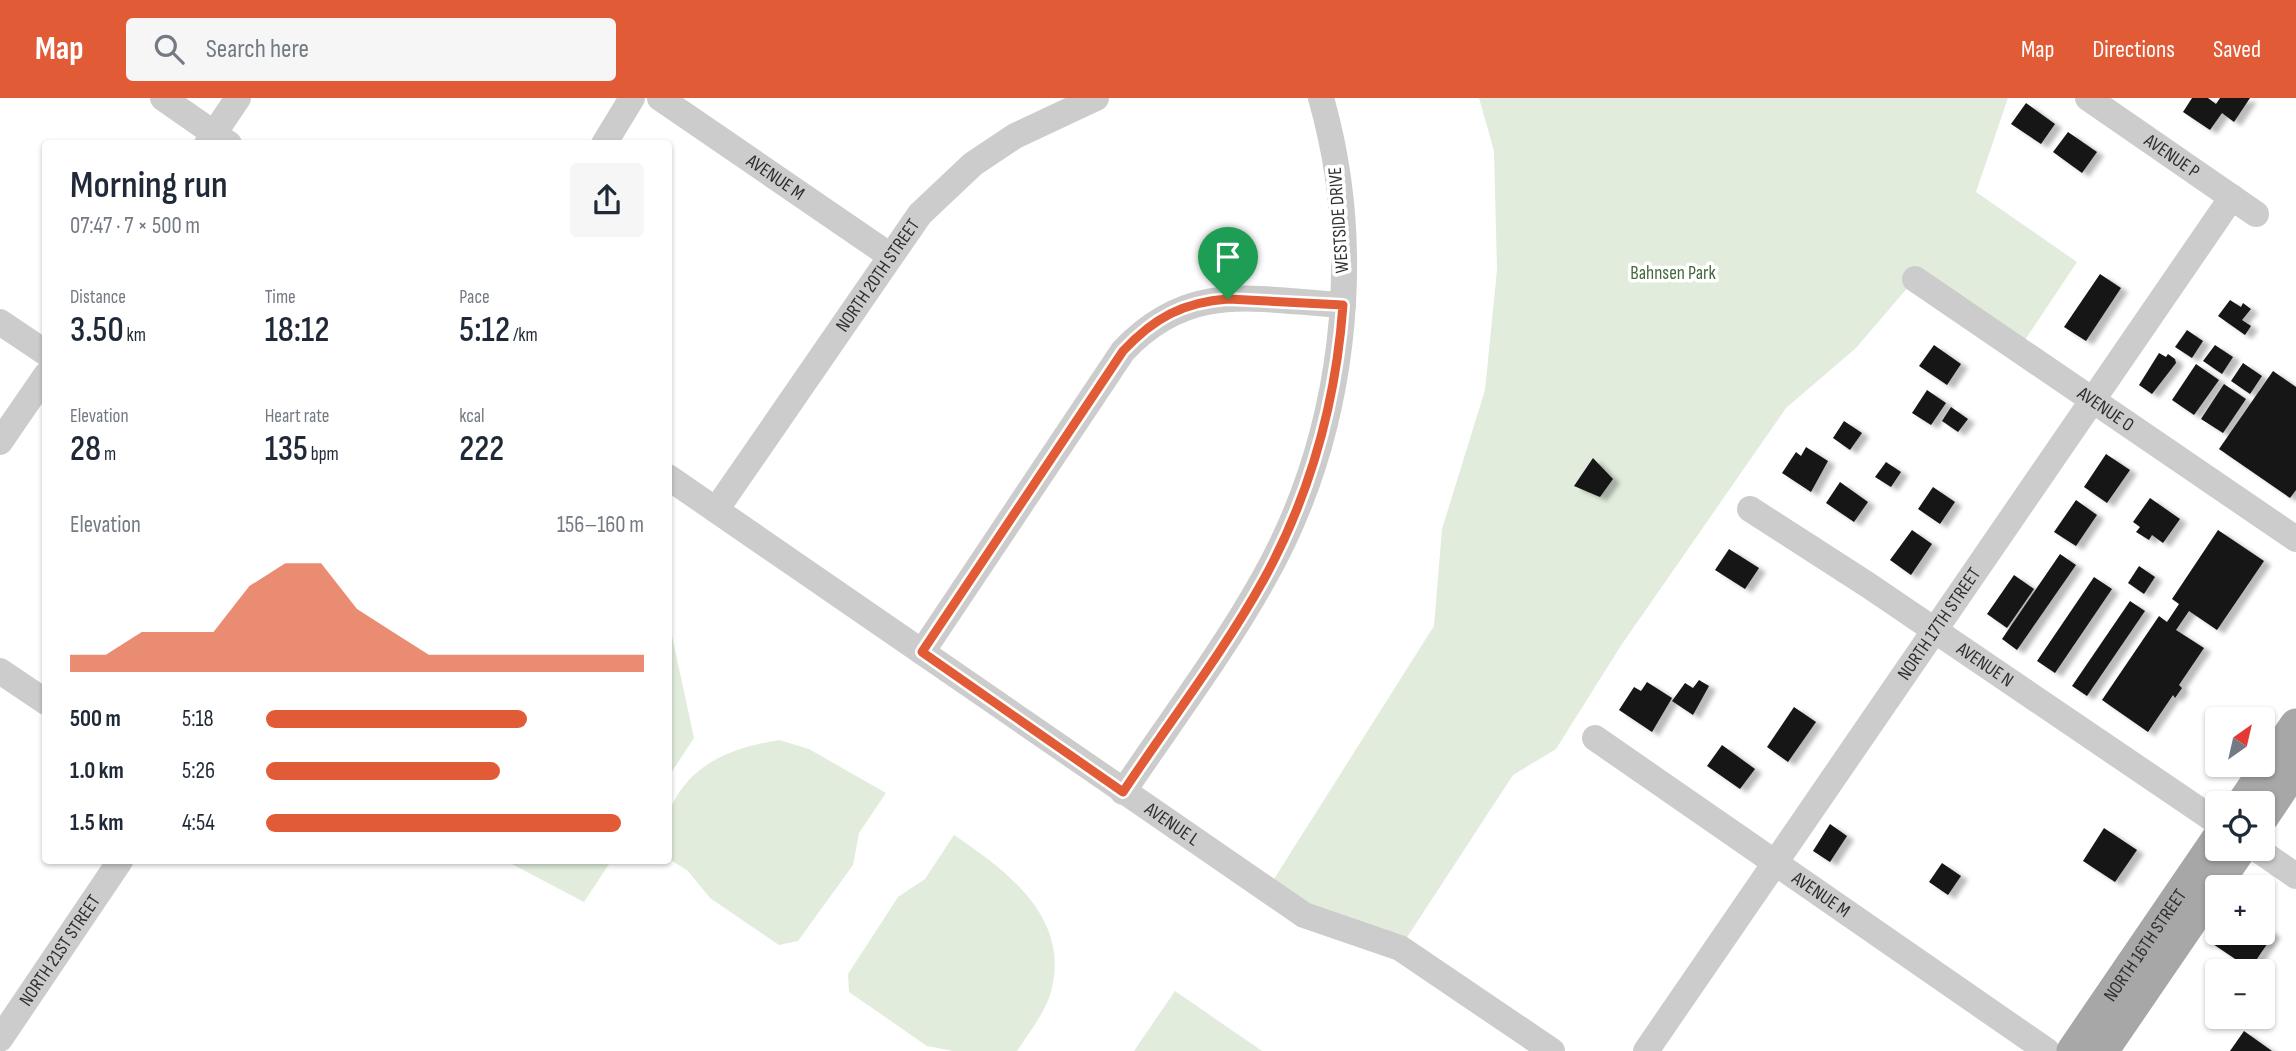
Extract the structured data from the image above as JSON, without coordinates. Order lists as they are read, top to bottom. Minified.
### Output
{"streets":{"main road":["NORTH 16TH STREET"],"street":["AVENUE P","AVENUE M","WESTSIDE DRIVE","NORTH 20TH STREET","AVENUE O","NORTH 17TH STREET","AVENUE N","AVENUE L","NORTH 21ST STREET"]},"crossings":[["AVENUE P","NORTH 17TH STREET"],["AVENUE M","NORTH 20TH STREET"],["AVENUE M","NORTH 17TH STREET"],["WESTSIDE DRIVE","AVENUE L"],["NORTH 20TH STREET","AVENUE L"],["AVENUE O","NORTH 17TH STREET"],["NORTH 17TH STREET","AVENUE N"]],"parks":["Bahnsen Park"],"north":"top right","page":{"header":"Map","search":"Search here","nav":["Map","Directions","Saved"],"heading":["Morning run","07:47 · 7 × 500 m"],"stats":[["Distance","3.50 km"],["Time","18:12"],["Pace","5:12 /km"],["Elevation","28 m"],["Heart rate","135 bpm"],["kcal","222"]],"chart":["Elevation","156–160 m"],"list":[{"name":"500 m","note":"5:18"},{"name":"1.0 km","note":"5:26"},{"name":"1.5 km","note":"4:54"}],"map_buttons":["+","−"]}}
